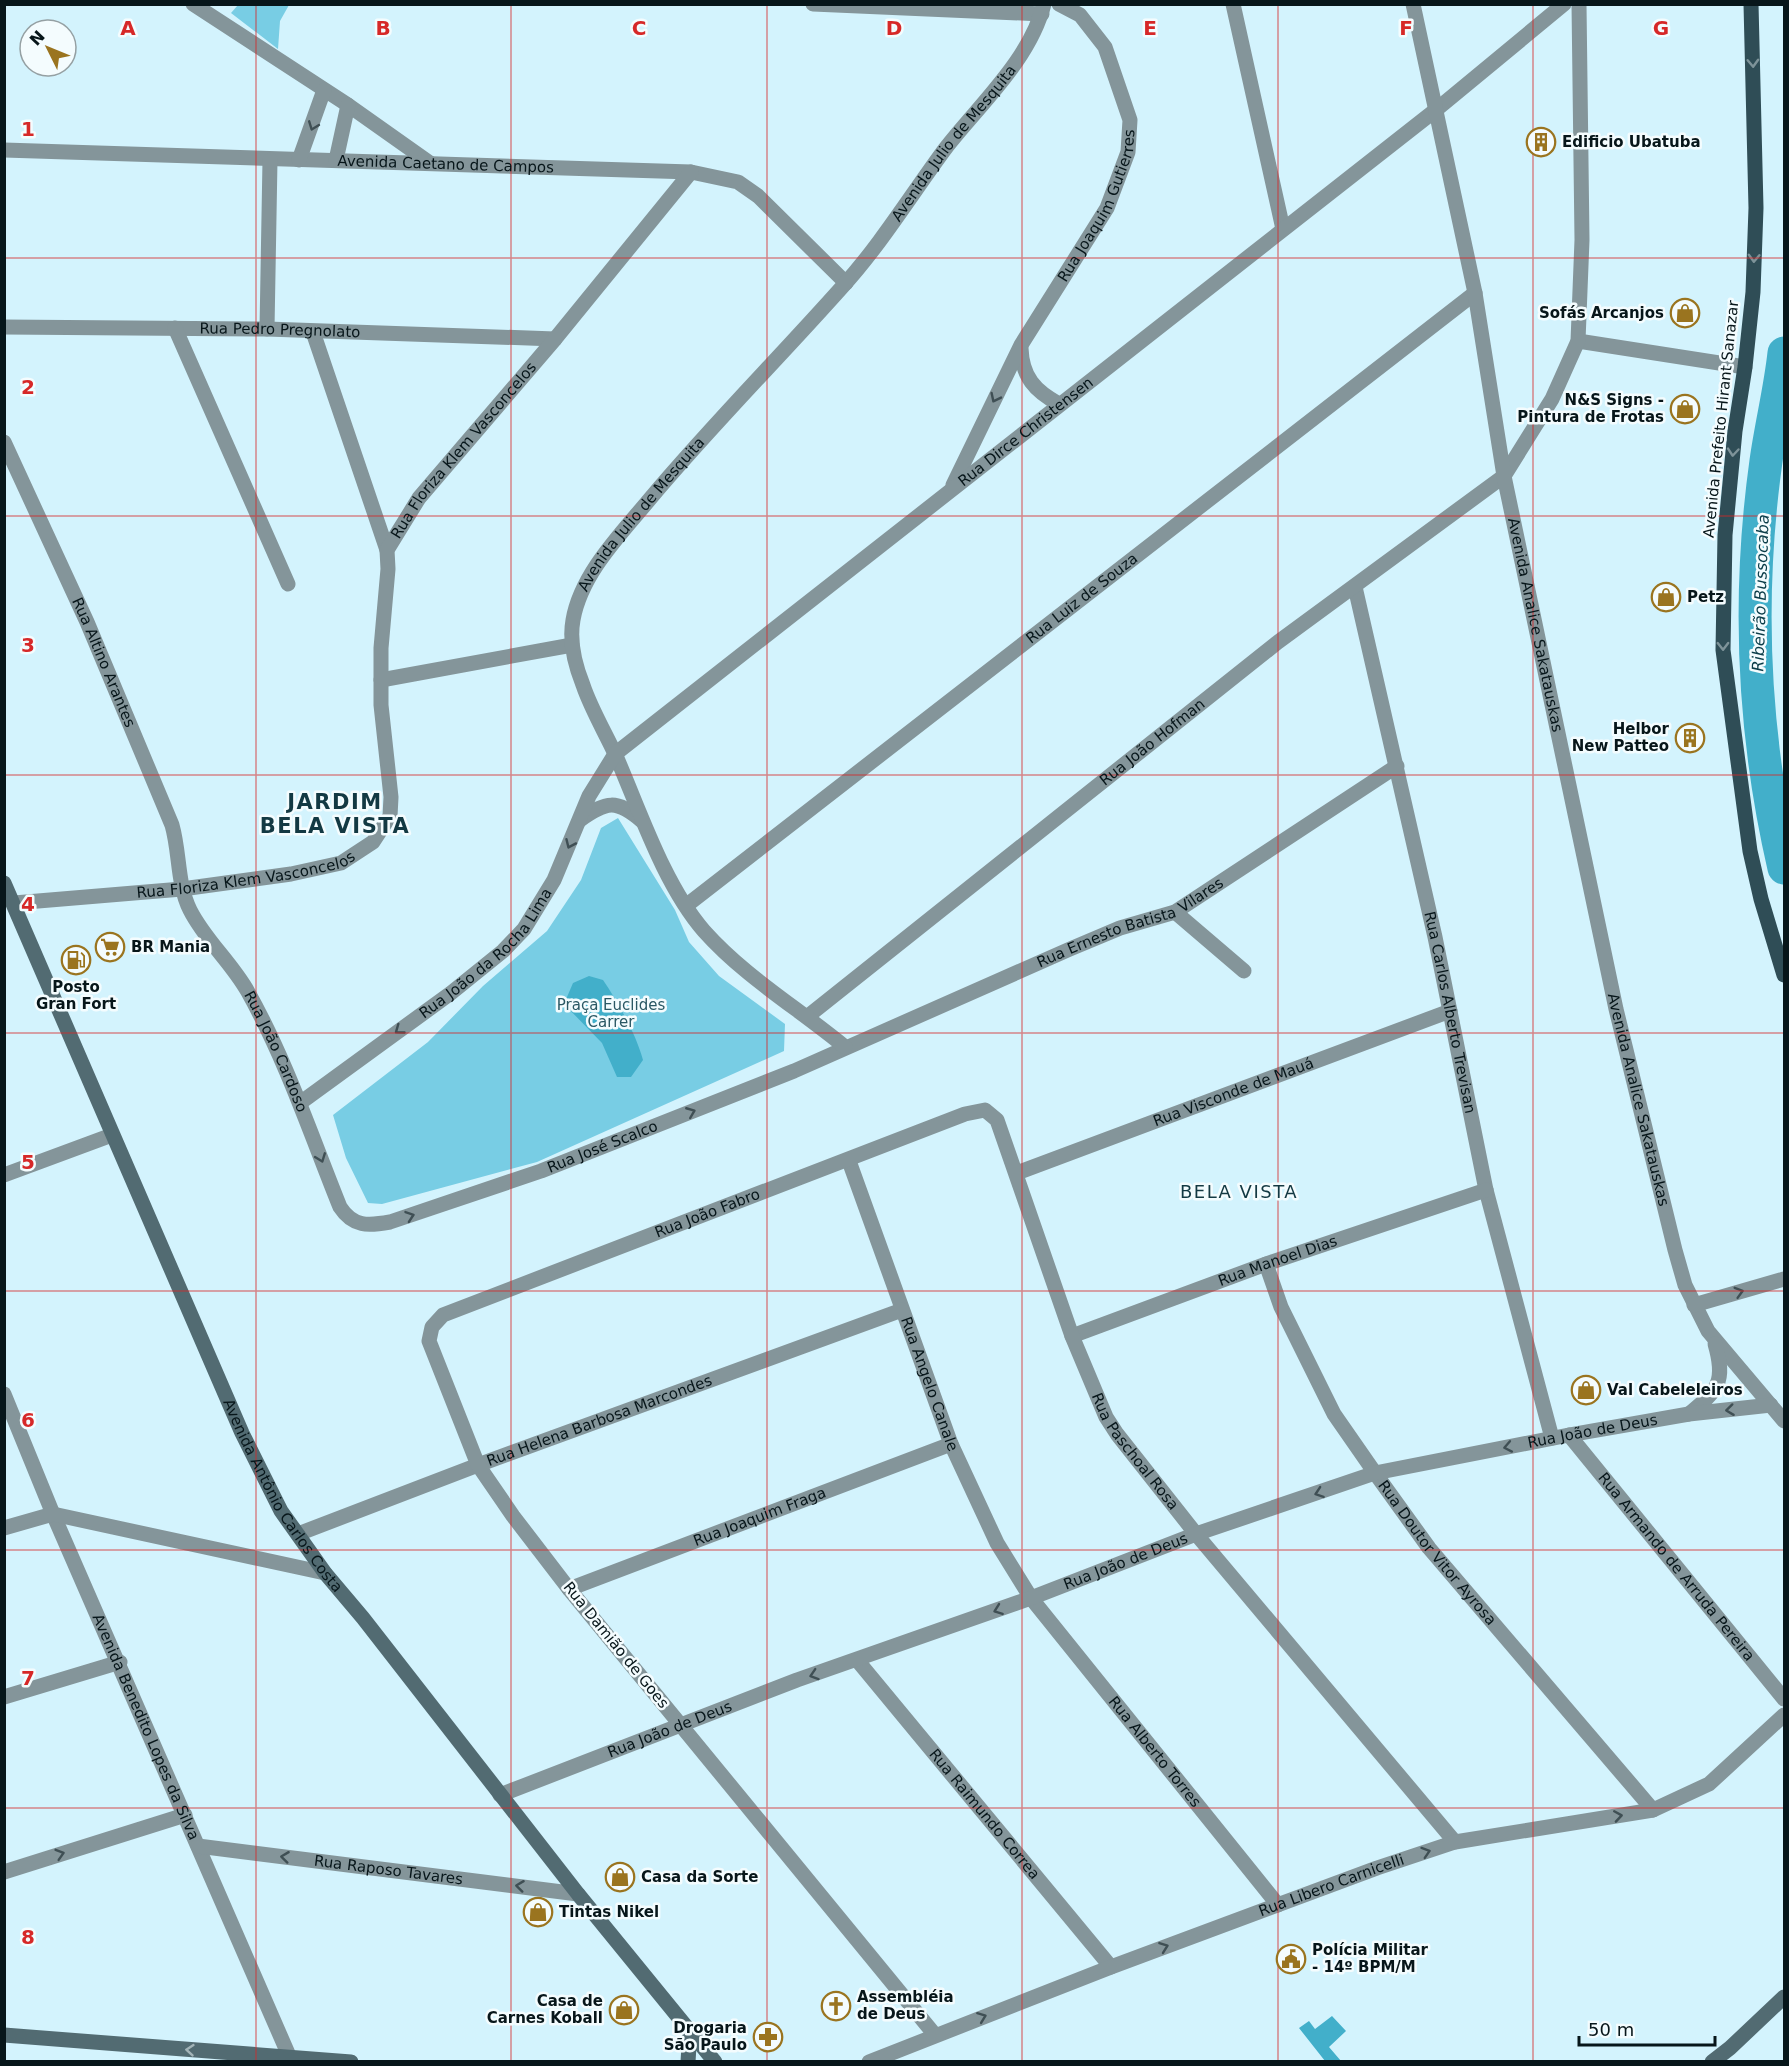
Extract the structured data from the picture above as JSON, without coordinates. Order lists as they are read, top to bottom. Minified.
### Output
{"streets":{"main road":["Avenida Prefeito Hirant Sanazar","Avenida Antônio Carlos Costa"],"street":["Avenida Julio de Mesquita","Avenida Caetano de Campos","Rua Joaquim Gutierres","Rua Pedro Pregnolato","Rua Dirce Christensen","Rua Floriza Klem Vasconcelos","Rua Luiz de Souza","Avenida Analice Sakatauskas","Rua Altino Arantes","Rua João Hofman","Rua Ernesto Batista Vilares","Rua João da Rocha Lima","Rua Carlos Alberto Trevisan","Rua João Cardoso","Rua Visconde de Mauá","Rua José Scalco","Rua João Fabro","Rua Manoel Dias","Rua Angelo Canale","Rua Helena Barbosa Marcondes","Rua João de Deus","Rua Paschoal Rosa","Rua Joaquim Fraga","Rua Doutor Vitor Ayrosa","Rua Armando de Arruda Pereira","Rua Damião de Goes","Avenida Benedito Lopes da Silva","Rua Alberto Torres","Rua Raimundo Correa","Rua Raposo Tavares","Rua Libero Carnicelli"]},"crossings":[["Avenida Julio de Mesquita","Avenida Caetano de Campos"],["Avenida Julio de Mesquita","Rua Dirce Christensen"],["Avenida Julio de Mesquita","Rua Luiz de Souza"],["Avenida Julio de Mesquita","Rua João Hofman"],["Avenida Julio de Mesquita","Rua Ernesto Batista Vilares"],["Avenida Julio de Mesquita","Rua João da Rocha Lima"],["Avenida Julio de Mesquita","Rua José Scalco"],["Avenida Caetano de Campos","Rua Floriza Klem Vasconcelos"],["Rua Joaquim Gutierres","Rua Dirce Christensen"],["Rua Pedro Pregnolato","Rua Floriza Klem Vasconcelos"],["Rua Dirce Christensen","Avenida Analice Sakatauskas"],["Rua Dirce Christensen","Rua João da Rocha Lima"],["Rua Floriza Klem Vasconcelos","Rua Altino Arantes"],["Rua Floriza Klem Vasconcelos","Rua João Cardoso"],["Rua Floriza Klem Vasconcelos","Avenida Antônio Carlos Costa"],["Rua Luiz de Souza","Avenida Analice Sakatauskas"],["Avenida Analice Sakatauskas","Rua João Hofman"],["Avenida Analice Sakatauskas","Rua João de Deus"],["Rua Altino Arantes","Rua João Cardoso"],["Rua João Hofman","Rua Carlos Alberto Trevisan"],["Rua Ernesto Batista Vilares","Rua Carlos Alberto Trevisan"],["Rua Ernesto Batista Vilares","Rua José Scalco"],["Rua João da Rocha Lima","Rua João Cardoso"],["Rua Carlos Alberto Trevisan","Rua Visconde de Mauá"],["Rua Carlos Alberto Trevisan","Rua Manoel Dias"],["Rua Carlos Alberto Trevisan","Rua João de Deus"],["Rua João Cardoso","Rua José Scalco"],["Rua Visconde de Mauá","Rua Paschoal Rosa"],["Rua João Fabro","Rua Angelo Canale"],["Rua João Fabro","Rua Paschoal Rosa"],["Rua João Fabro","Rua Damião de Goes"],["Rua Manoel Dias","Rua Paschoal Rosa"],["Rua Manoel Dias","Rua Doutor Vitor Ayrosa"],["Rua Angelo Canale","Rua Helena Barbosa Marcondes"],["Rua Angelo Canale","Rua João de Deus"],["Rua Angelo Canale","Rua Joaquim Fraga"],["Rua Angelo Canale","Rua Alberto Torres"],["Rua Helena Barbosa Marcondes","Avenida Antônio Carlos Costa"],["Rua Helena Barbosa Marcondes","Rua Damião de Goes"],["Rua João de Deus","Rua Paschoal Rosa"],["Rua João de Deus","Avenida Antônio Carlos Costa"],["Rua João de Deus","Rua Doutor Vitor Ayrosa"],["Rua João de Deus","Rua Armando de Arruda Pereira"],["Rua João de Deus","Rua Damião de Goes"],["Rua João de Deus","Rua Alberto Torres"],["Rua João de Deus","Rua Raimundo Correa"],["Rua Paschoal Rosa","Rua Libero Carnicelli"],["Avenida Antônio Carlos Costa","Rua Raposo Tavares"],["Rua Joaquim Fraga","Rua Damião de Goes"],["Rua Doutor Vitor Ayrosa","Rua Libero Carnicelli"],["Rua Damião de Goes","Rua Libero Carnicelli"],["Avenida Benedito Lopes da Silva","Rua Raposo Tavares"],["Rua Alberto Torres","Rua Libero Carnicelli"],["Rua Raimundo Correa","Rua Libero Carnicelli"]],"one_way":["Avenida Prefeito Hirant Sanazar","Rua João da Rocha Lima","Rua José Scalco","Rua João de Deus","Rua Raposo Tavares","Rua Libero Carnicelli"],"districts":["JARDIM BELA VISTA","BELA VISTA"],"water":["Ribeirão Bussocaba"],"parks":["Praça Euclides Carrer"],"places":{"building":["Edificio Ubatuba","Helbor New Patteo"],"shop":["Sofás Arcanjos","N&S Signs - Pintura de Frotas","Petz","Val Cabeleleiros","Casa da Sorte","Tintas Nikel","Casa de Carnes Koball"],"supermarket":["BR Mania"],"fuel station":["Posto Gran Fort"],"public building":["Polícia Militar - 14º BPM/M"],"church":["Assembléia de Deus"],"pharmacy":["Drogaria São Paulo"]},"scale_bar":"50 m","north":"top left","grid":{"columns":["A","B","C","D","E","F","G"],"rows":["1","2","3","4","5","6","7","8"]}}
